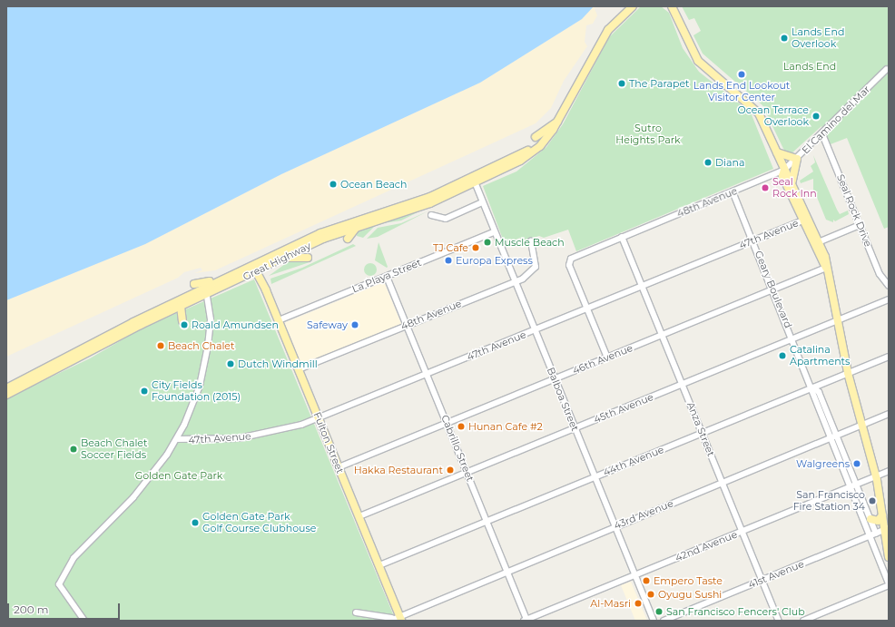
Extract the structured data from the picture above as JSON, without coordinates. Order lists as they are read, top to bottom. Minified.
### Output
{"streets":{"main road":["Great Highway","Fulton Street"],"street":["El Camino del Mar","48th Avenue","Seal Rock Drive","47th Avenue","La Playa Street","Geary Boulevard","46th Avenue","Balboa Street","45th Avenue","Anza Street","Cabrillo Street","44th Avenue","43rd Avenue","42nd Avenue","41st Avenue"]},"crossings":[["El Camino del Mar","48th Avenue"],["El Camino del Mar","Seal Rock Drive"],["48th Avenue","47th Avenue"],["48th Avenue","Geary Boulevard"],["48th Avenue","Balboa Street"],["48th Avenue","Anza Street"],["48th Avenue","Fulton Street"],["48th Avenue","Cabrillo Street"],["47th Avenue","Geary Boulevard"],["47th Avenue","Balboa Street"],["47th Avenue","Anza Street"],["47th Avenue","Fulton Street"],["47th Avenue","Cabrillo Street"],["Great Highway","Balboa Street"],["Great Highway","Fulton Street"],["La Playa Street","Balboa Street"],["La Playa Street","Fulton Street"],["La Playa Street","Cabrillo Street"],["Geary Boulevard","46th Avenue"],["Geary Boulevard","45th Avenue"],["Geary Boulevard","44th Avenue"],["Geary Boulevard","43rd Avenue"],["Geary Boulevard","42nd Avenue"],["Geary Boulevard","41st Avenue"],["46th Avenue","Balboa Street"],["46th Avenue","Anza Street"],["46th Avenue","Fulton Street"],["46th Avenue","Cabrillo Street"],["Balboa Street","45th Avenue"],["Balboa Street","44th Avenue"],["Balboa Street","43rd Avenue"],["Balboa Street","42nd Avenue"],["45th Avenue","Anza Street"],["45th Avenue","Fulton Street"],["45th Avenue","Cabrillo Street"],["Anza Street","44th Avenue"],["Anza Street","43rd Avenue"],["Anza Street","42nd Avenue"],["Anza Street","41st Avenue"],["Fulton Street","44th Avenue"],["Fulton Street","43rd Avenue"],["Cabrillo Street","44th Avenue"],["Cabrillo Street","43rd Avenue"],["Cabrillo Street","42nd Avenue"]],"parks":["Lands End","Sutro Heights Park","Golden Gate Park"],"places":["Lands End Overlook","Lands End Lookout Visitor Center","The Parapet","Ocean Terrace Overlook","Diana","Ocean Beach","Seal Rock Inn","Muscle Beach","TJ Cafe","Europa Express","Roald Amundsen","Safeway","Beach Chalet","Catalina Apartments","Dutch Windmill","City Fields Foundation (2015)","Hunan Cafe #2","Beach Chalet Soccer Fields","Walgreens","Hakka Restaurant","San Francisco Fire Station 34","Golden Gate Park Golf Course Clubhouse","Empero Taste","Oyugu Sushi","Al-Masri","San Francisco Fencers' Club"],"scale_bar":"200 m"}
